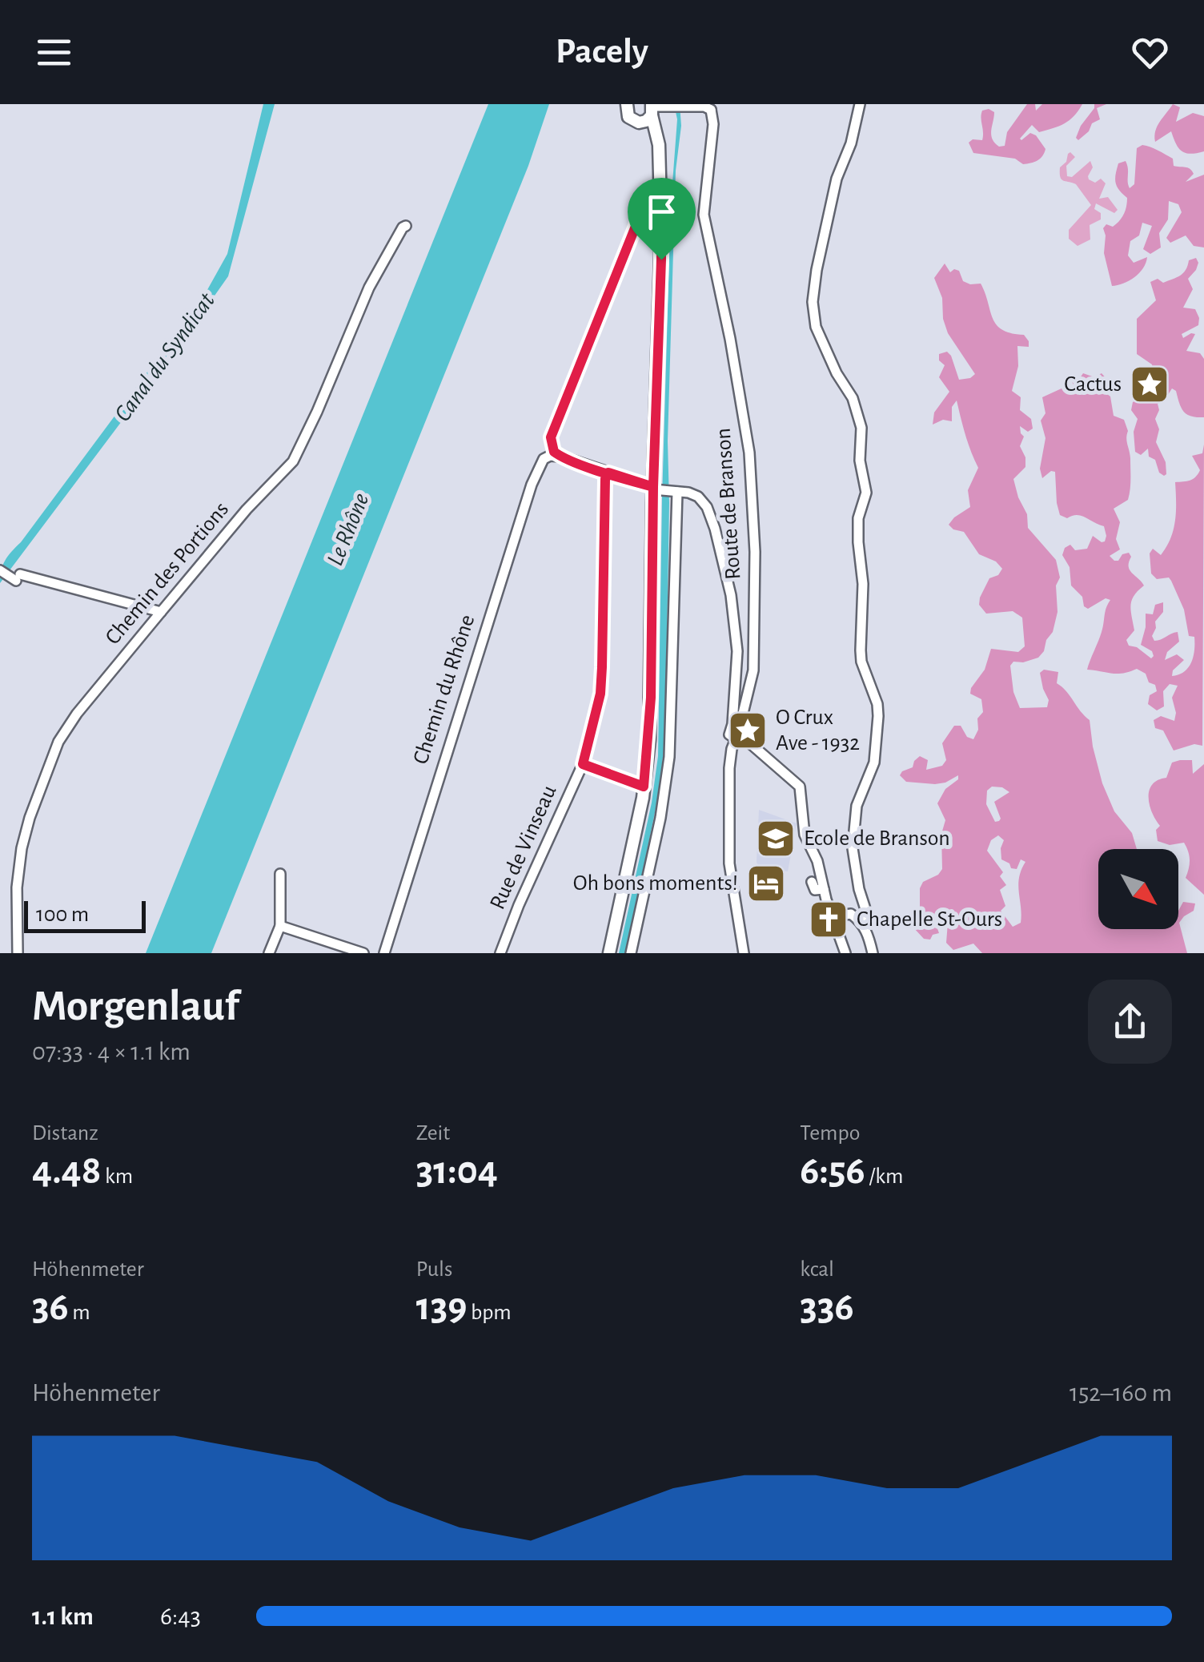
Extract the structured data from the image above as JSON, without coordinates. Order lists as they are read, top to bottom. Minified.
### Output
{"streets":{"street":["Route de Branson","Chemin des Portions","Chemin du Rhône","Rue de Vinseau"]},"water":["Canal du Syndicat","Le Rhône"],"places":{"place":["Cactus","O Crux Ave - 1932"],"school or university":["Ecole de Branson"],"hotel":["Oh bons moments!"],"church":["Chapelle St-Ours"]},"scale_bar":"100 m","north":"bottom right","page":{"header":"Pacely","scale":"100 m","heading":["Morgenlauf","07:33 · 4 × 1.1 km"],"stats":[["Distanz","4.48 km"],["Zeit","31:04"],["Tempo","6:56 /km"],["Höhenmeter","36 m"],["Puls","139 bpm"],["kcal","336"]],"chart":["Höhenmeter","152–160 m"],"list":[{"name":"1.1 km","note":"6:43"}]}}
